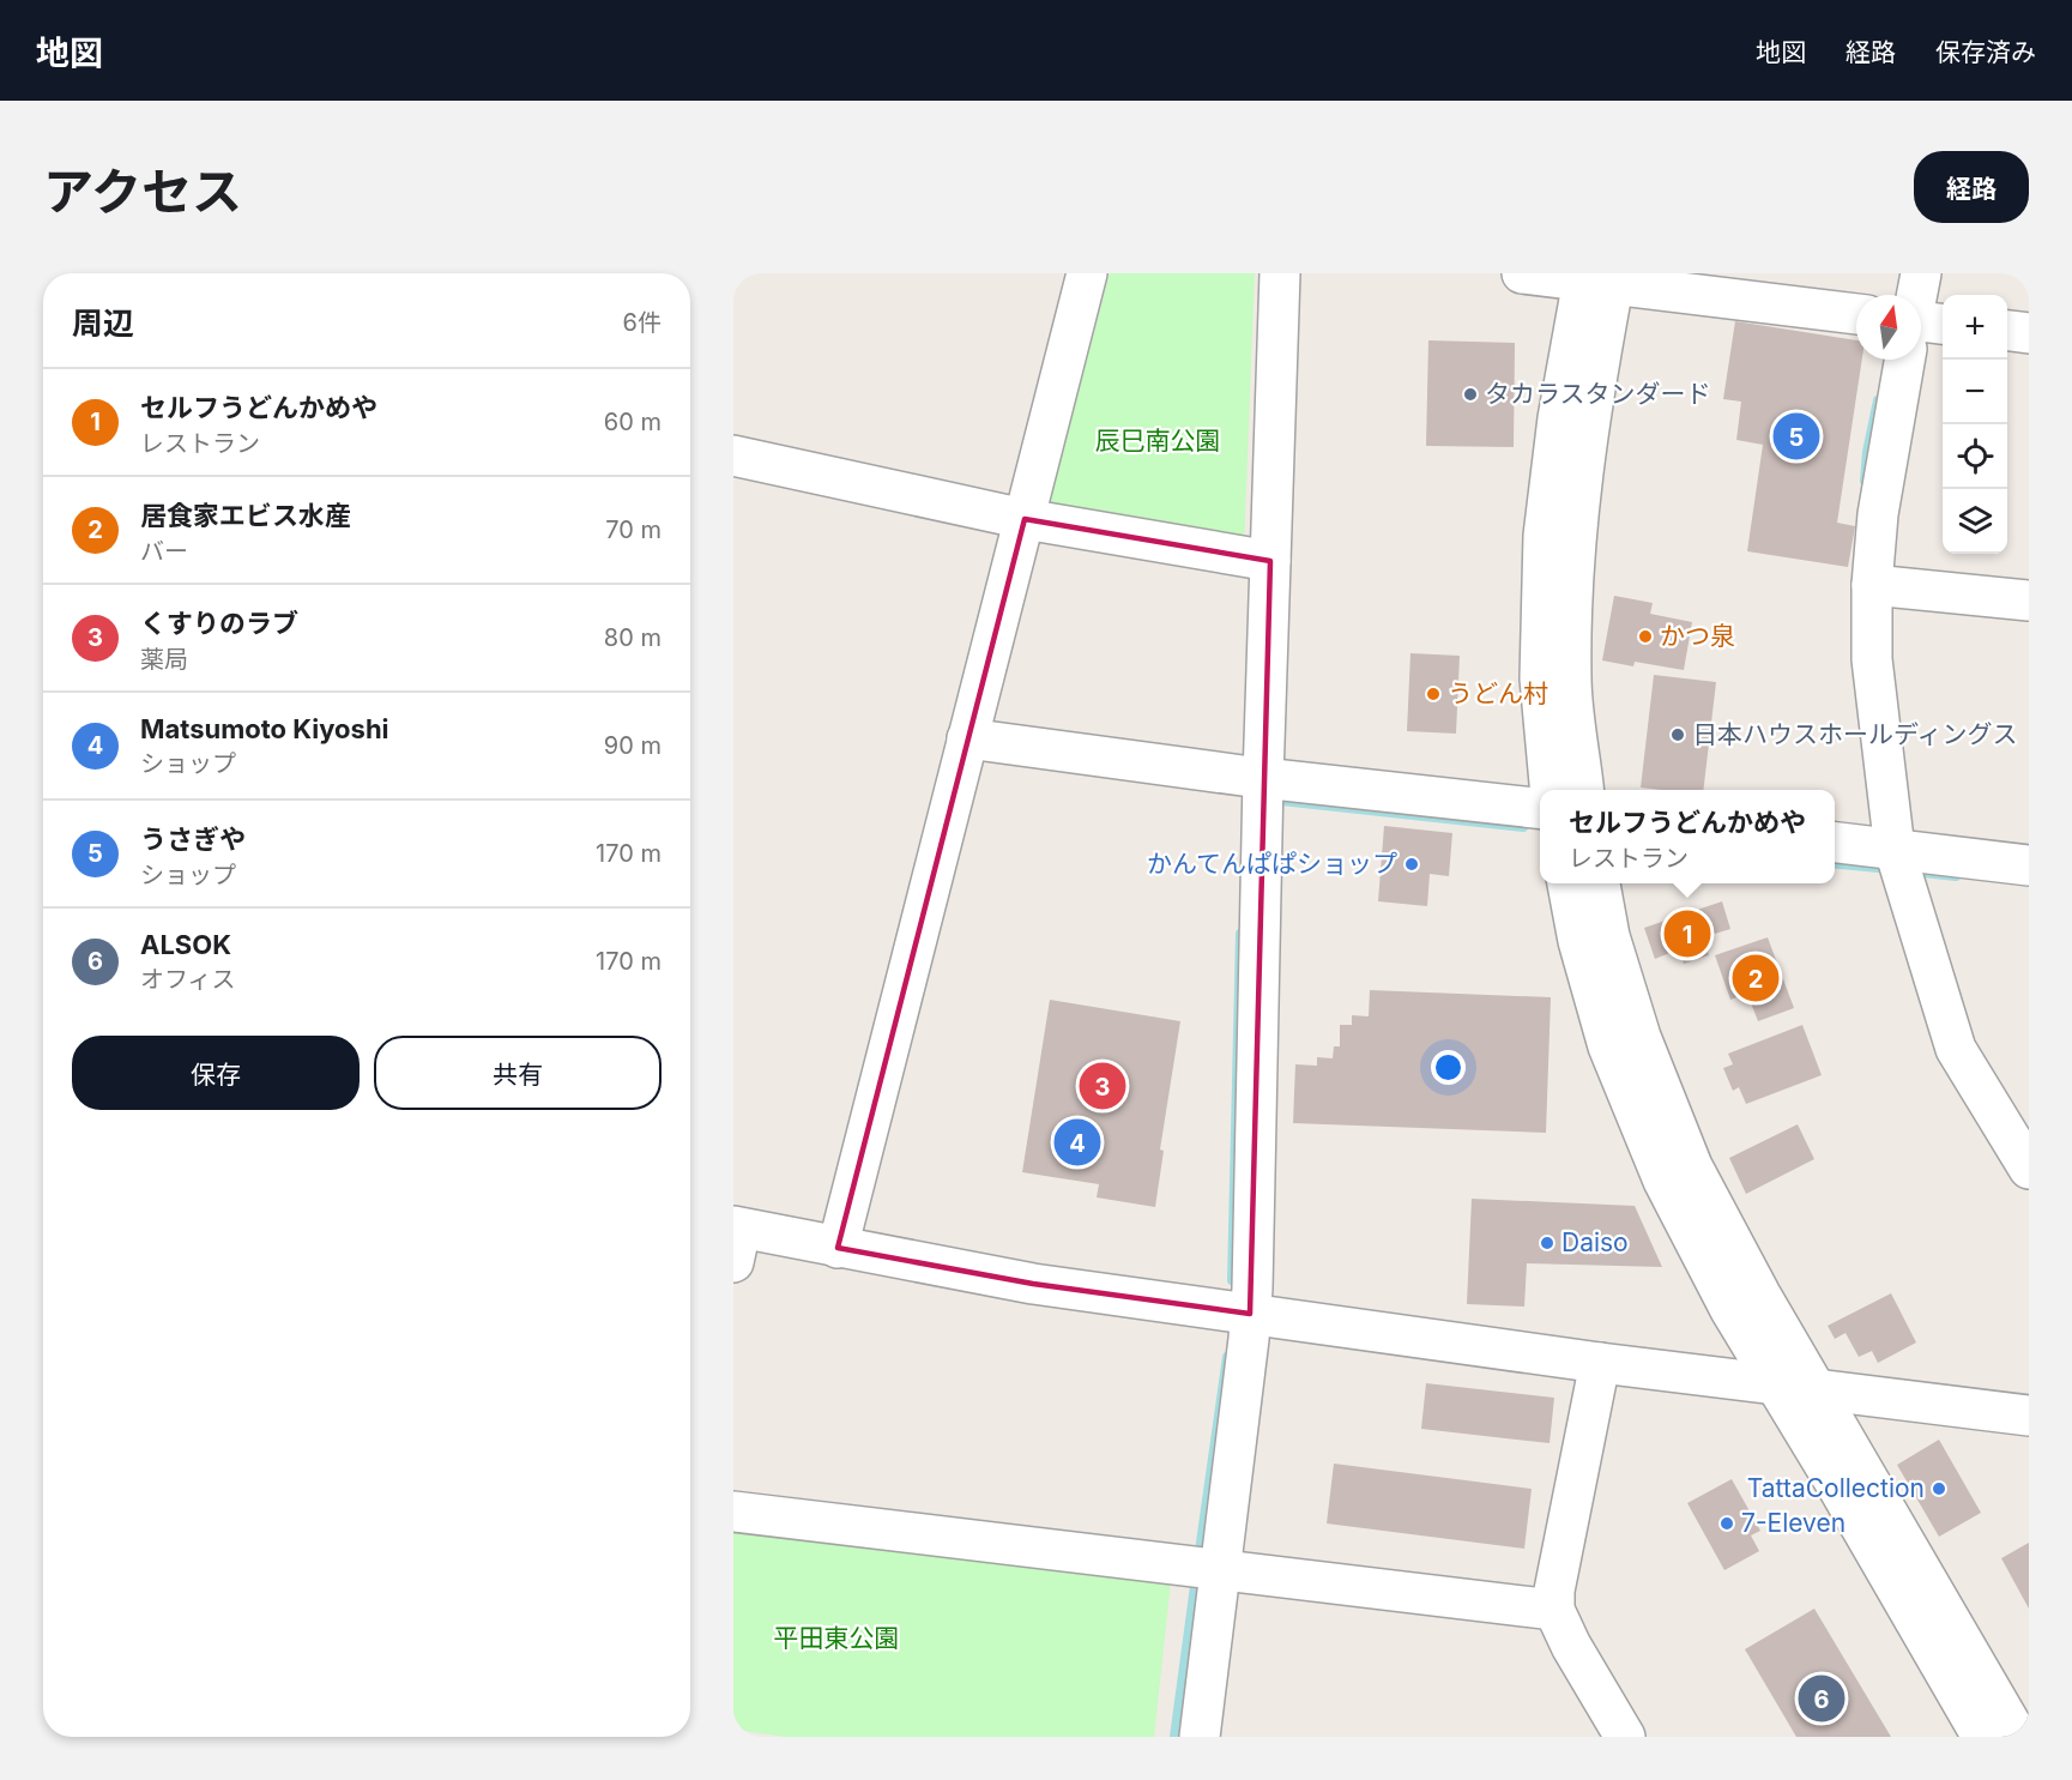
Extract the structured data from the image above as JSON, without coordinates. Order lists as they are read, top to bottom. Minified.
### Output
{"parks":["辰巳南公園","平田東公園"],"places":["タカラスタンダード","かつ泉","うどん村","日本ハウスホールディングス","かんてんぱぱショップ","Daiso","TattaCollection","7-Eleven"],"north":"top","page":{"header":"地図","nav":["地図","経路","保存済み"],"title":"アクセス","buttons":["経路",["保存","共有"]],"heading":["周辺","6件"],"map_buttons":["+","−"],"list":[{"mark":"1","name":"セルフうどんかめや","note":"レストラン","value":"60 m"},{"mark":"2","name":"居食家エビス水産","note":"バー","value":"70 m"},{"mark":"3","name":"くすりのラブ","note":"薬局","value":"80 m"},{"mark":"4","name":"Matsumoto Kiyoshi","note":"ショップ","value":"90 m"},{"mark":"5","name":"うさぎや","note":"ショップ","value":"170 m"},{"mark":"6","name":"ALSOK","note":"オフィス","value":"170 m"}],"pins":["5","1","2","3","4","6"],"popup":["セルフうどんかめや","レストラン"]}}
